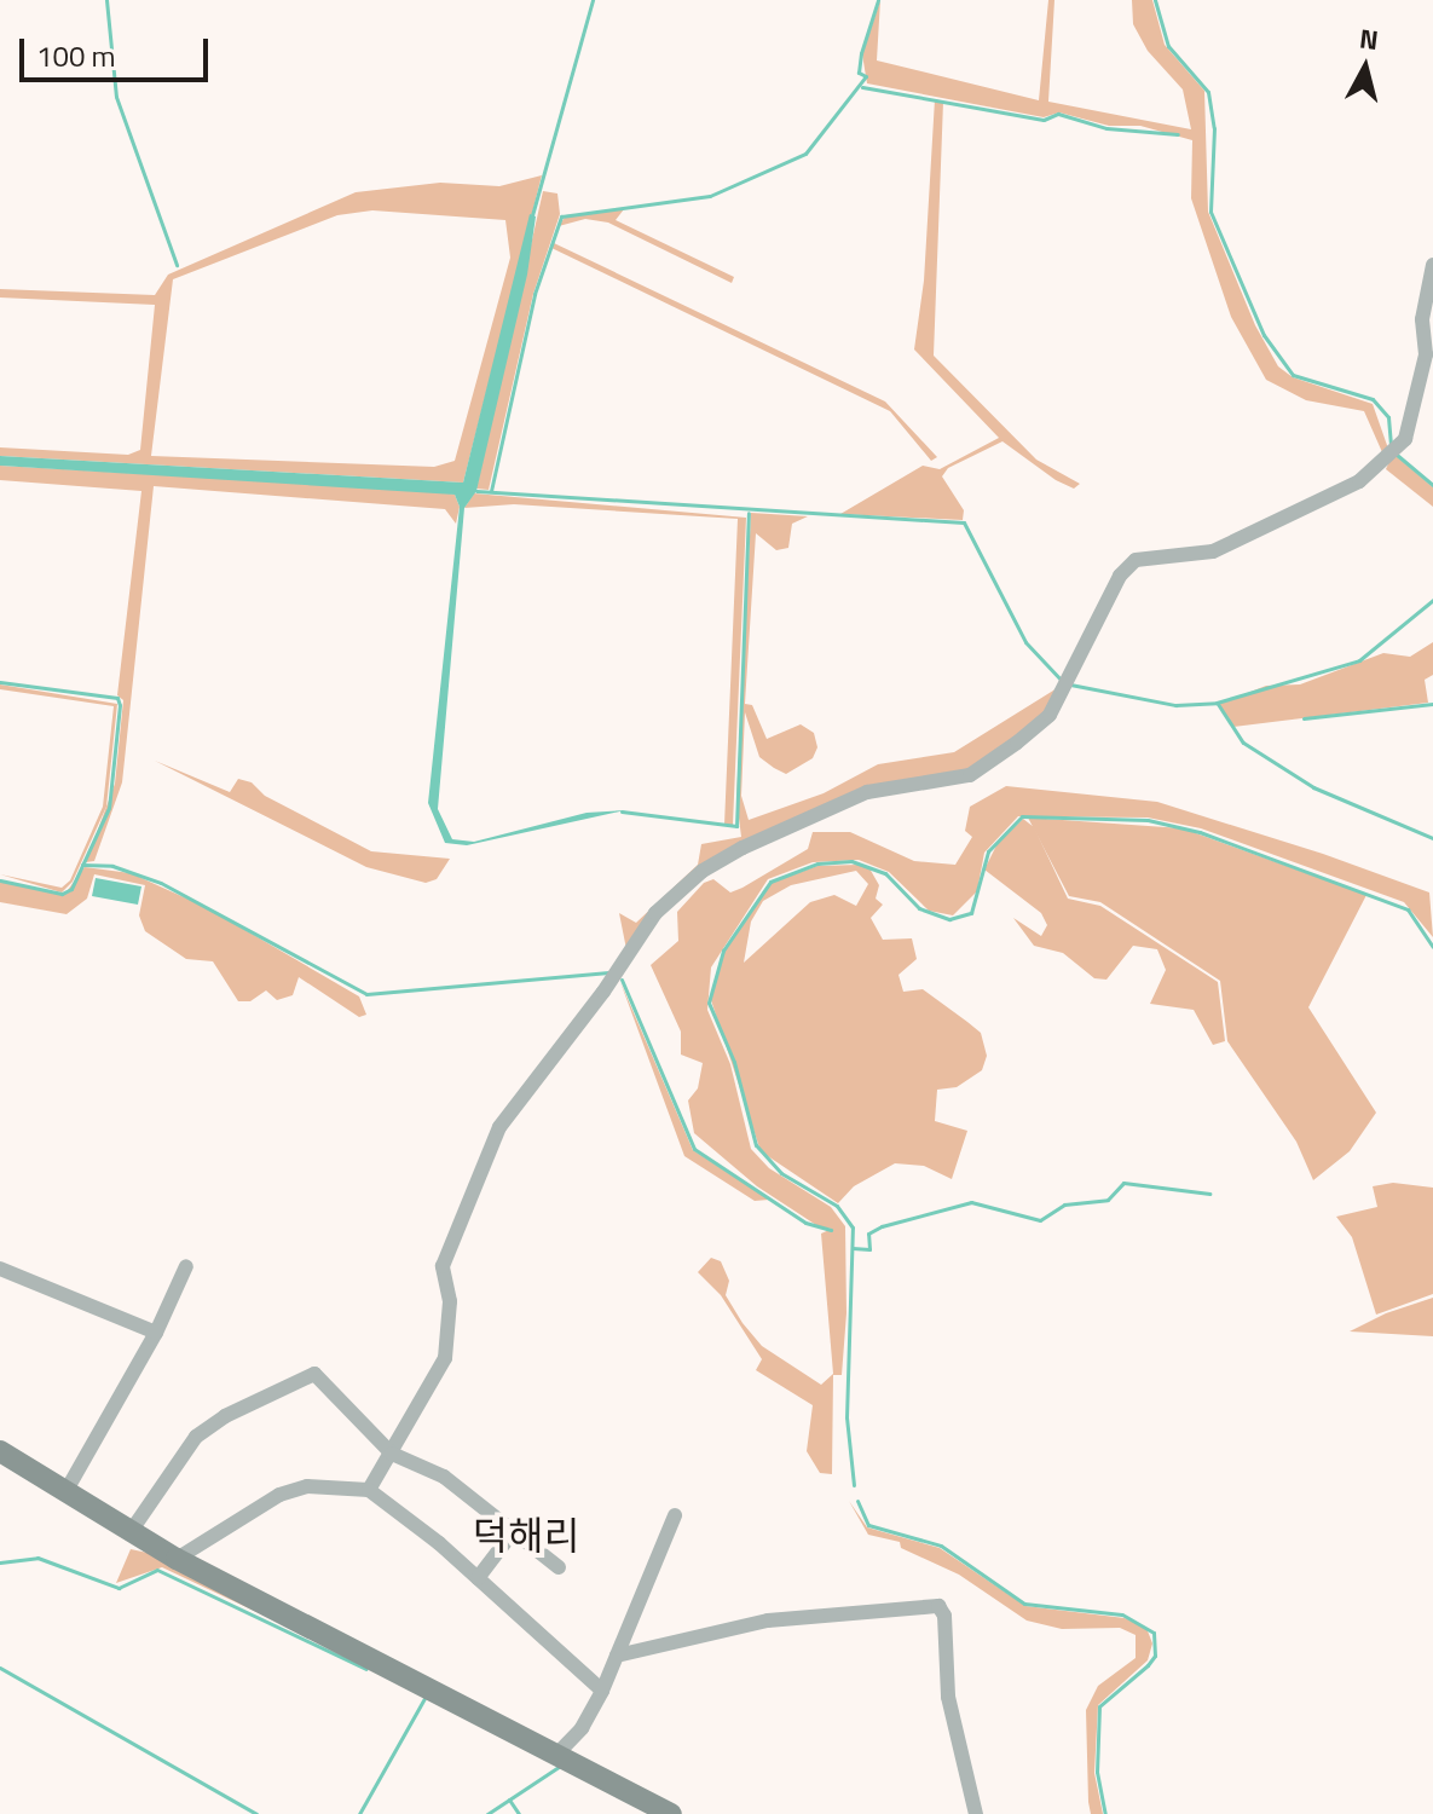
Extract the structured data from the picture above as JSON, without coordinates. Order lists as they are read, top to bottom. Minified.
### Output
{"districts":["덕해리"],"scale_bar":"100 m","north":"top"}
